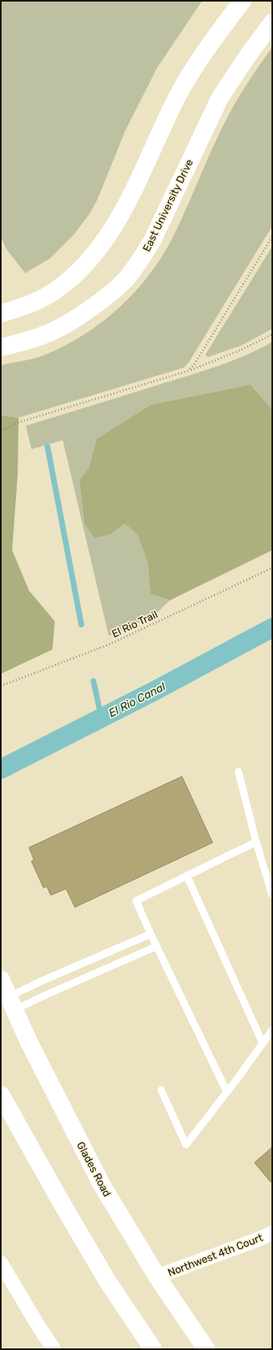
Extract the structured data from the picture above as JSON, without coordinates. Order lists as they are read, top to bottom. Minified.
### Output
{"streets":{"street":["East University Drive","Glades Road","Northwest 4th Court"],"path":["El Rio Trail"]},"crossings":[["Glades Road","Northwest 4th Court"]],"water":["El Rio Canal"]}
